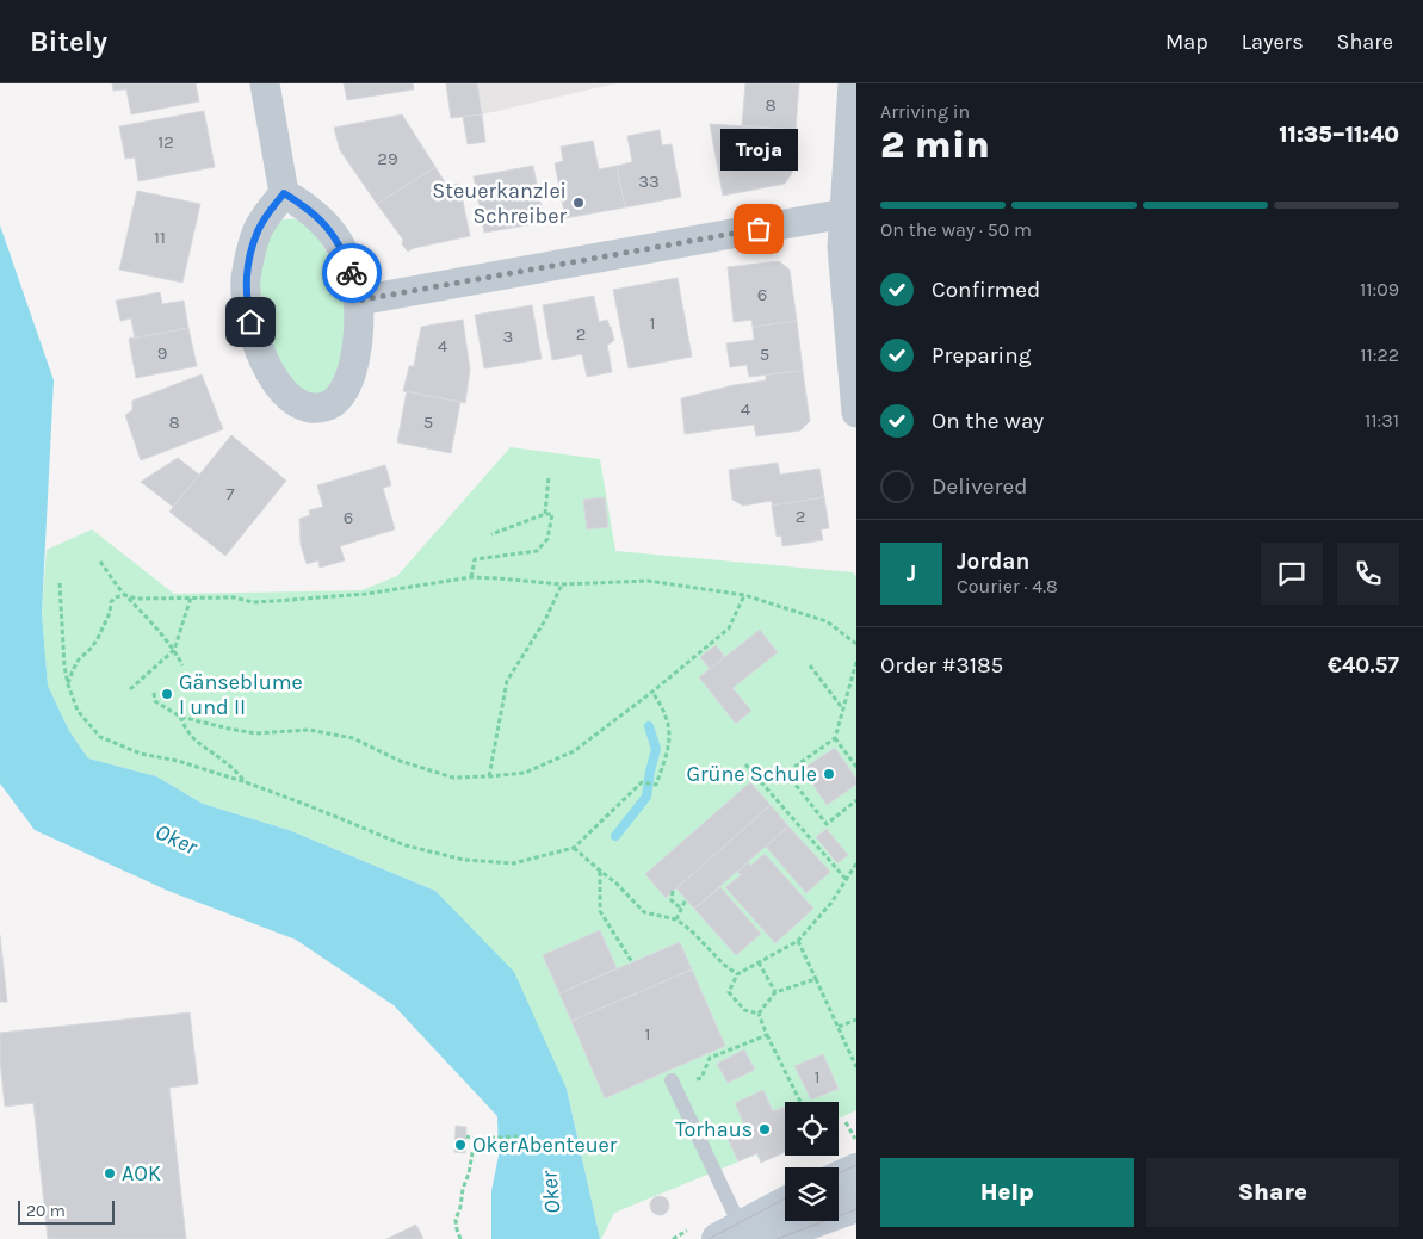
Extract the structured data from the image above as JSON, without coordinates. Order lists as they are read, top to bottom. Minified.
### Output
{"water":["Oker"],"places":["Steuerkanzlei Schreiber","Troja","Gänseblume I und II","Grüne Schule","Torhaus","OkerAbenteuer","AOK"],"house_numbers":["8","12","29","33","11","6","1","2","3","4","9","5","4","8","5","7","2","6","1","1"],"scale_bar":"20 m","page":{"header":"Bitely","nav":["Map","Layers","Share"],"heading":["2 min","Arriving in","11:35–11:40"],"panel":["Jordan","Courier · 4.8","Order #3185","€40.57"],"bubble":"Troja","bar":"On the way · 50 m","list":[["Confirmed","11:09"],["Preparing","11:22"],["On the way","11:31"],"Delivered"],"round":"J","buttons":["Help","Share"],"scale":"20 m"}}
